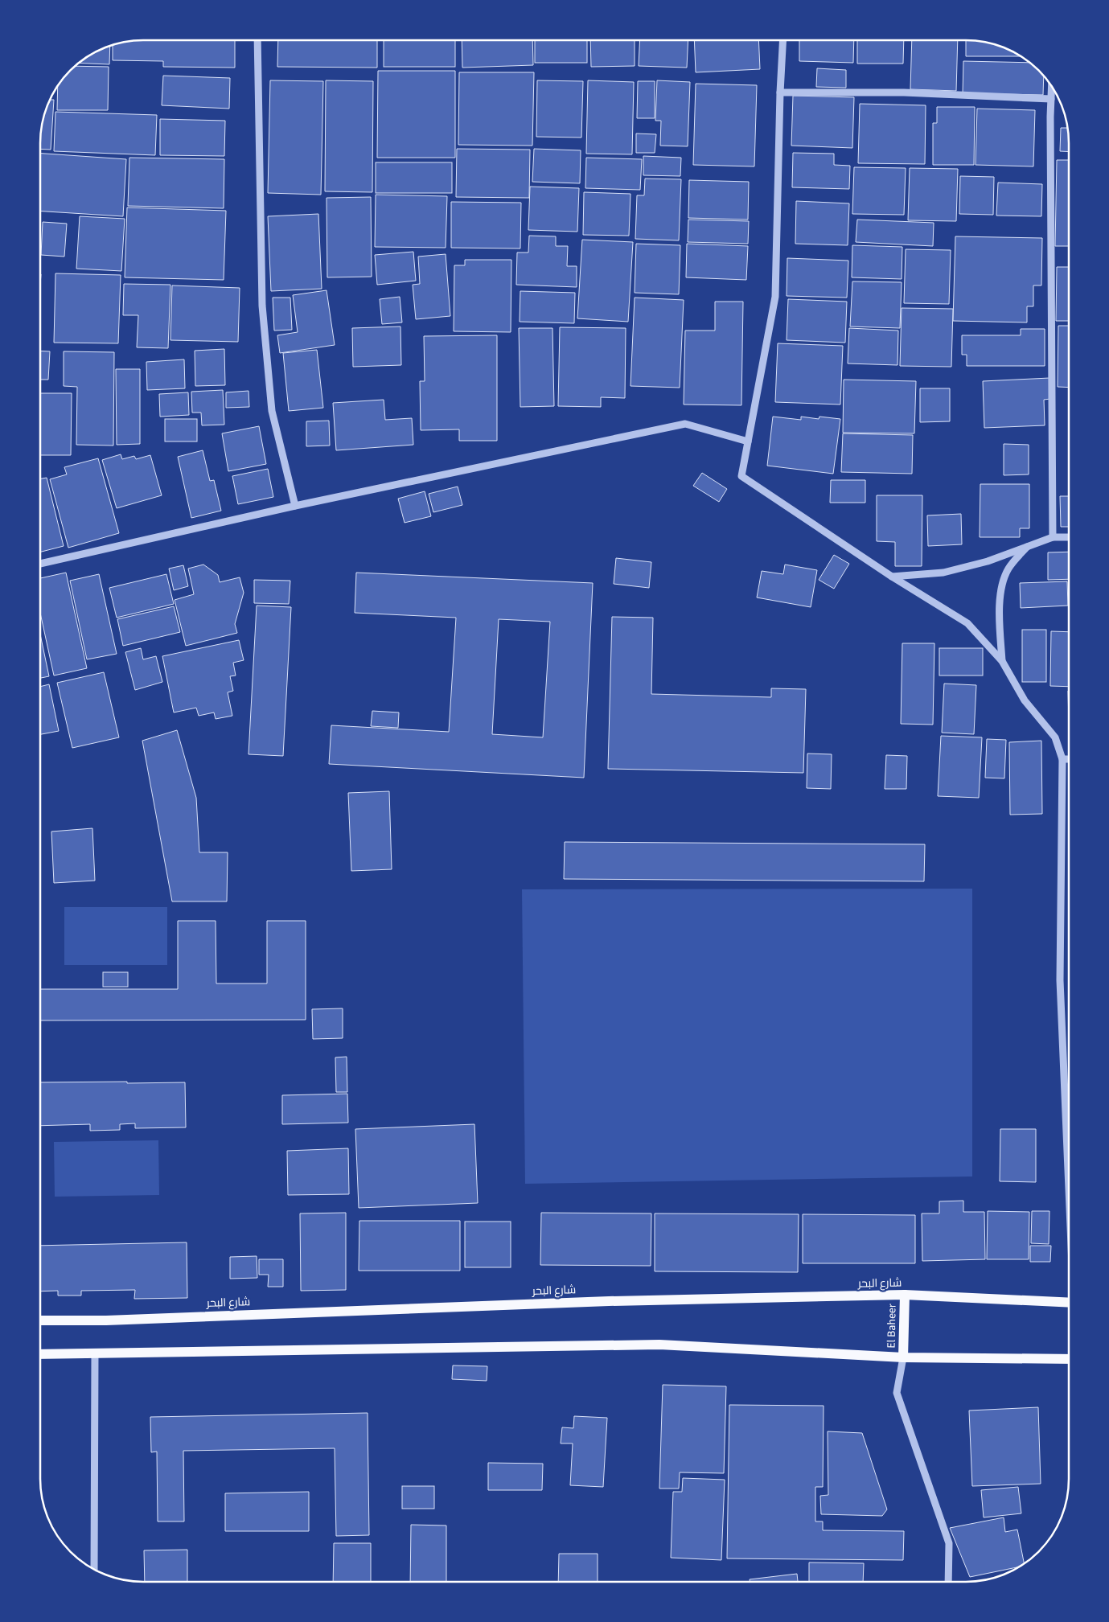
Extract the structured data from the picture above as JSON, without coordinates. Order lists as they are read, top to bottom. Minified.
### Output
{"streets":{"main road":["شارع البحر","El Baheer"]},"crossings":[["شارع البحر","El Baheer"]]}
